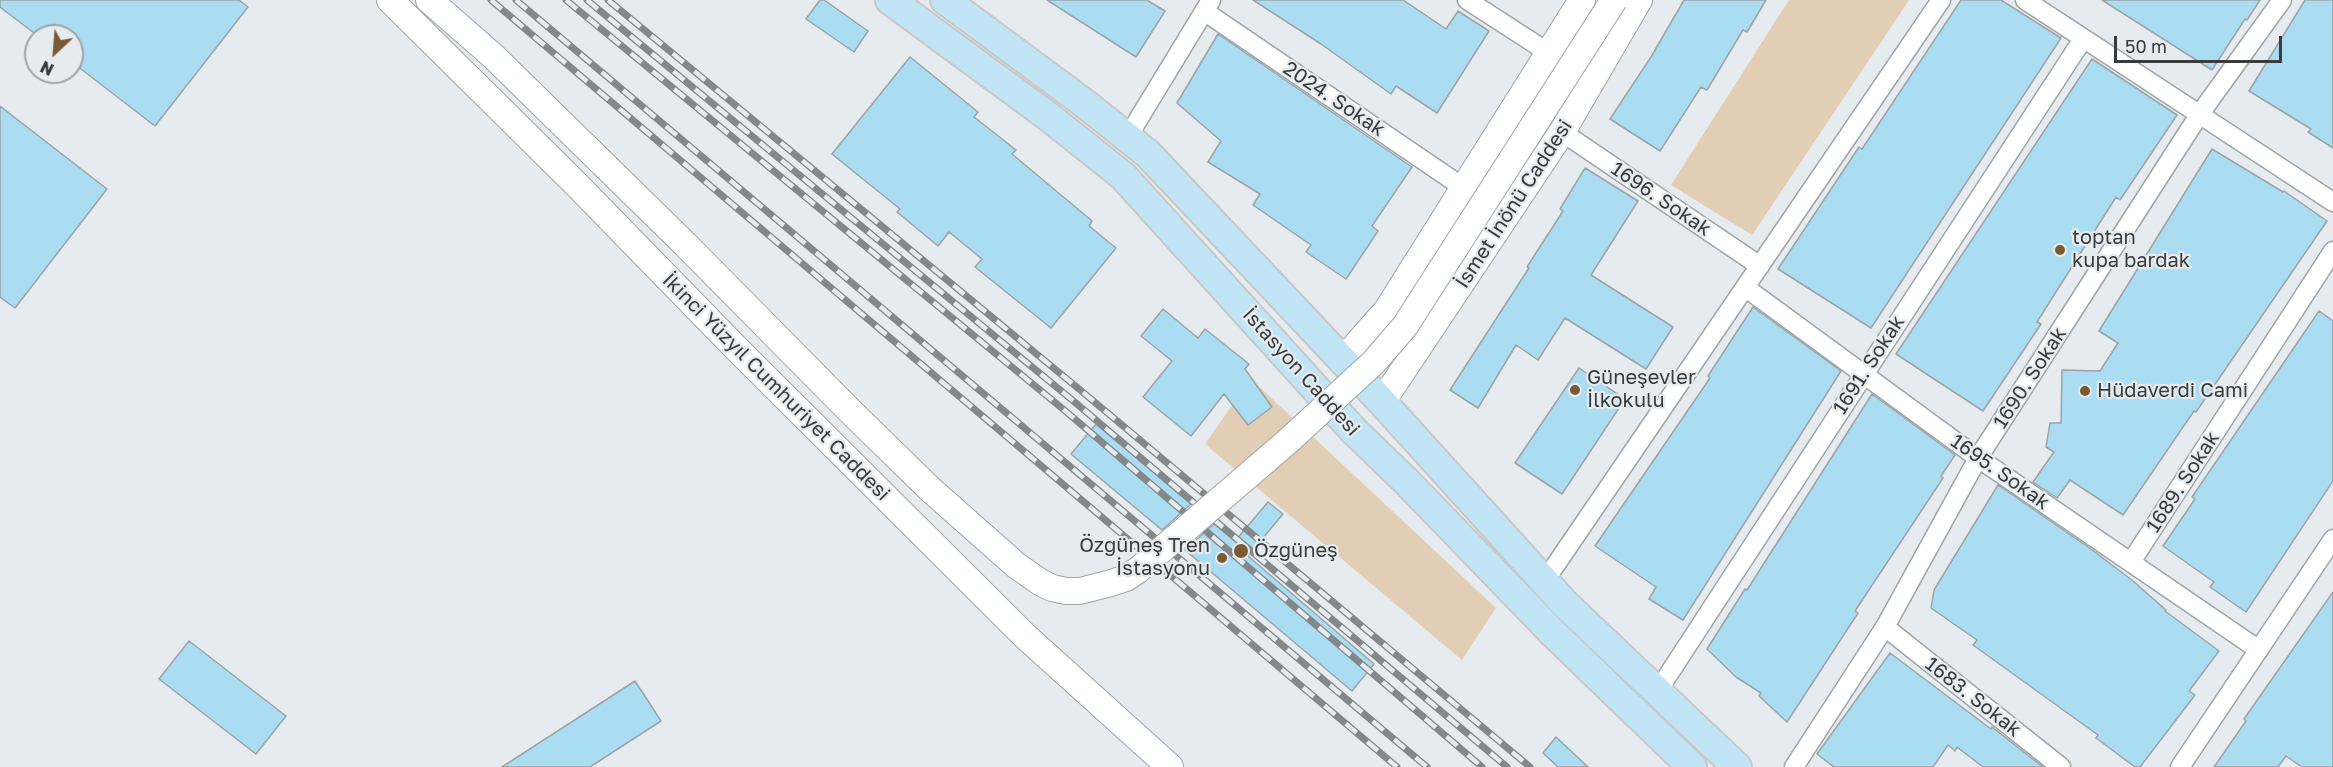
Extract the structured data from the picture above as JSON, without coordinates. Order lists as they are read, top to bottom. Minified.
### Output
{"streets":{"main road":["İsmet İnönü Caddesi","İstasyon Caddesi","İkinci Yüzyıl Cumhuriyet Caddesi"],"street":["2024. Sokak","1696. Sokak","1691. Sokak","1690. Sokak","1695. Sokak","1689. Sokak","1683. Sokak"]},"crossings":[["1696. Sokak","İsmet İnönü Caddesi"],["İsmet İnönü Caddesi","İstasyon Caddesi"],["1691. Sokak","İstasyon Caddesi"],["1691. Sokak","1695. Sokak"],["1690. Sokak","1695. Sokak"],["1690. Sokak","1683. Sokak"],["1695. Sokak","1689. Sokak"]],"places":["toptan kupa bardak","Güneşevler İlkokulu","Hüdaverdi Cami","Özgüneş","Özgüneş Tren İstasyonu"],"scale_bar":"50 m","north":"bottom left"}
